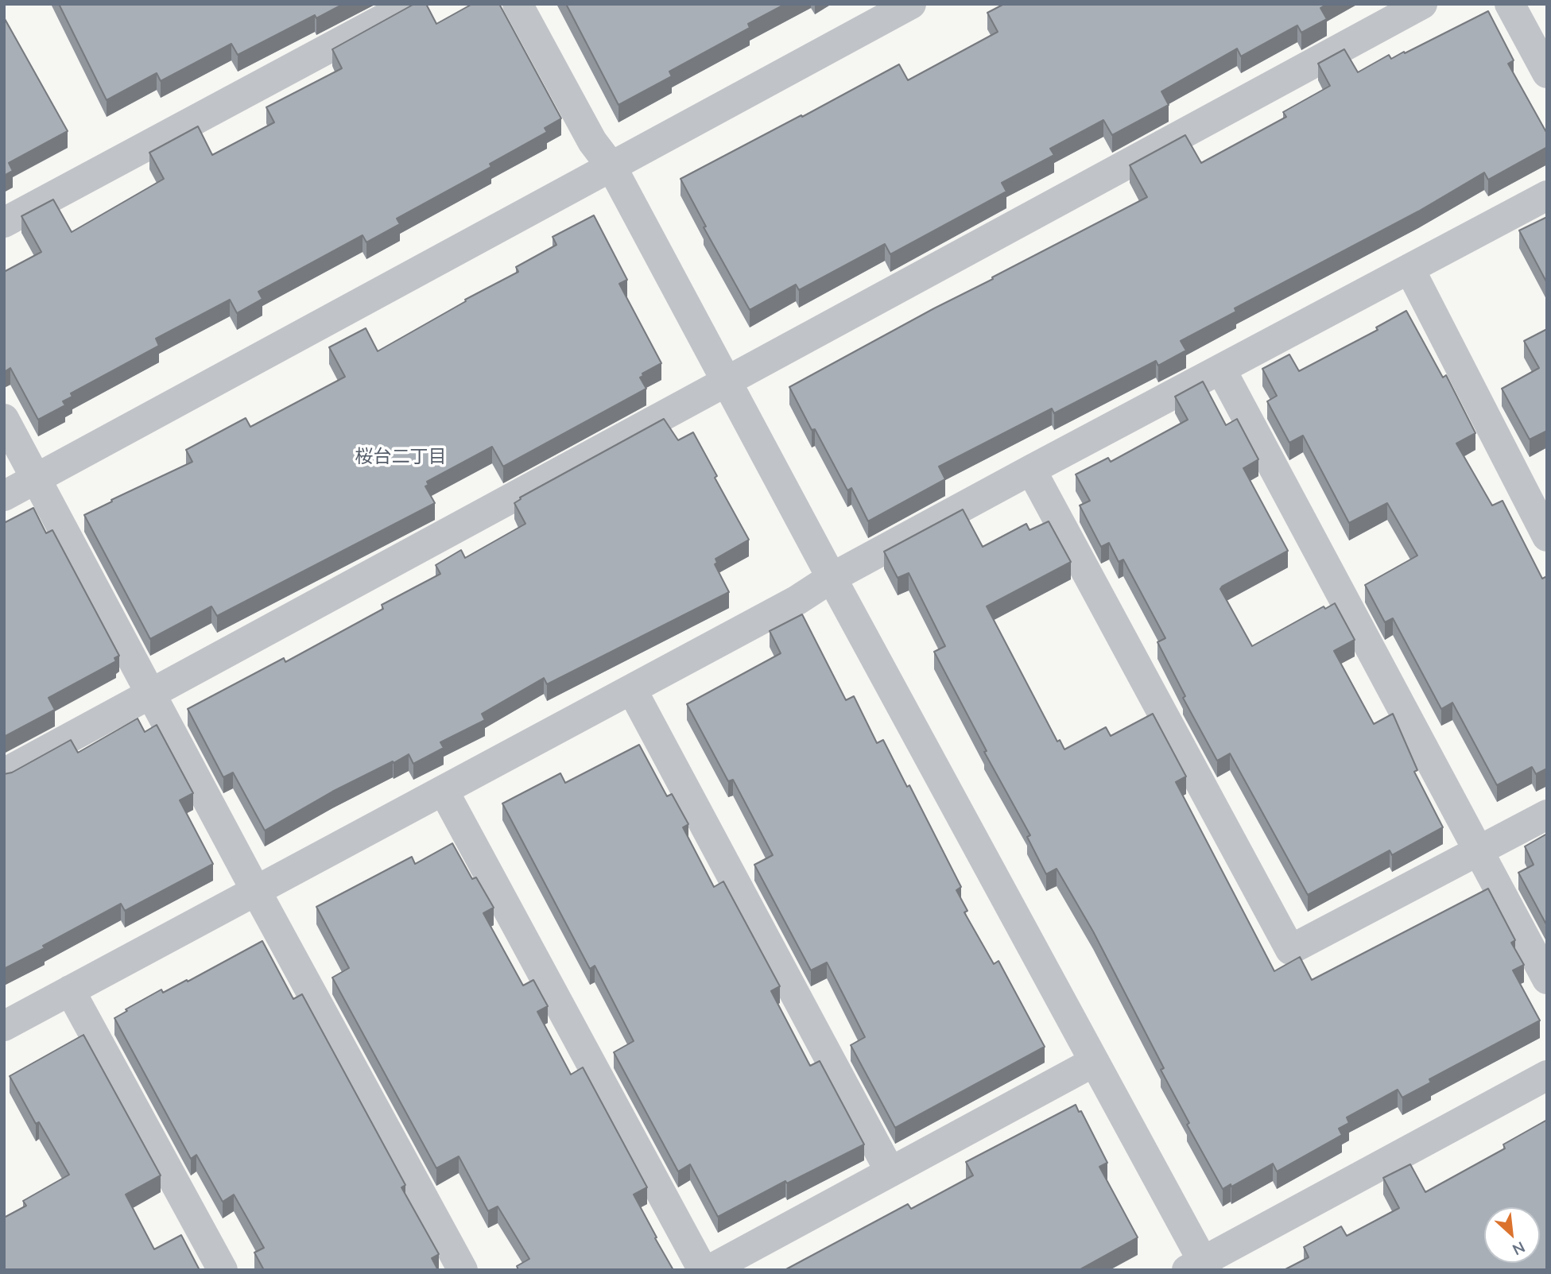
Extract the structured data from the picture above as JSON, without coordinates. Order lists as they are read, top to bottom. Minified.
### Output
{"districts":["桜台二丁目"],"north":"bottom right"}
